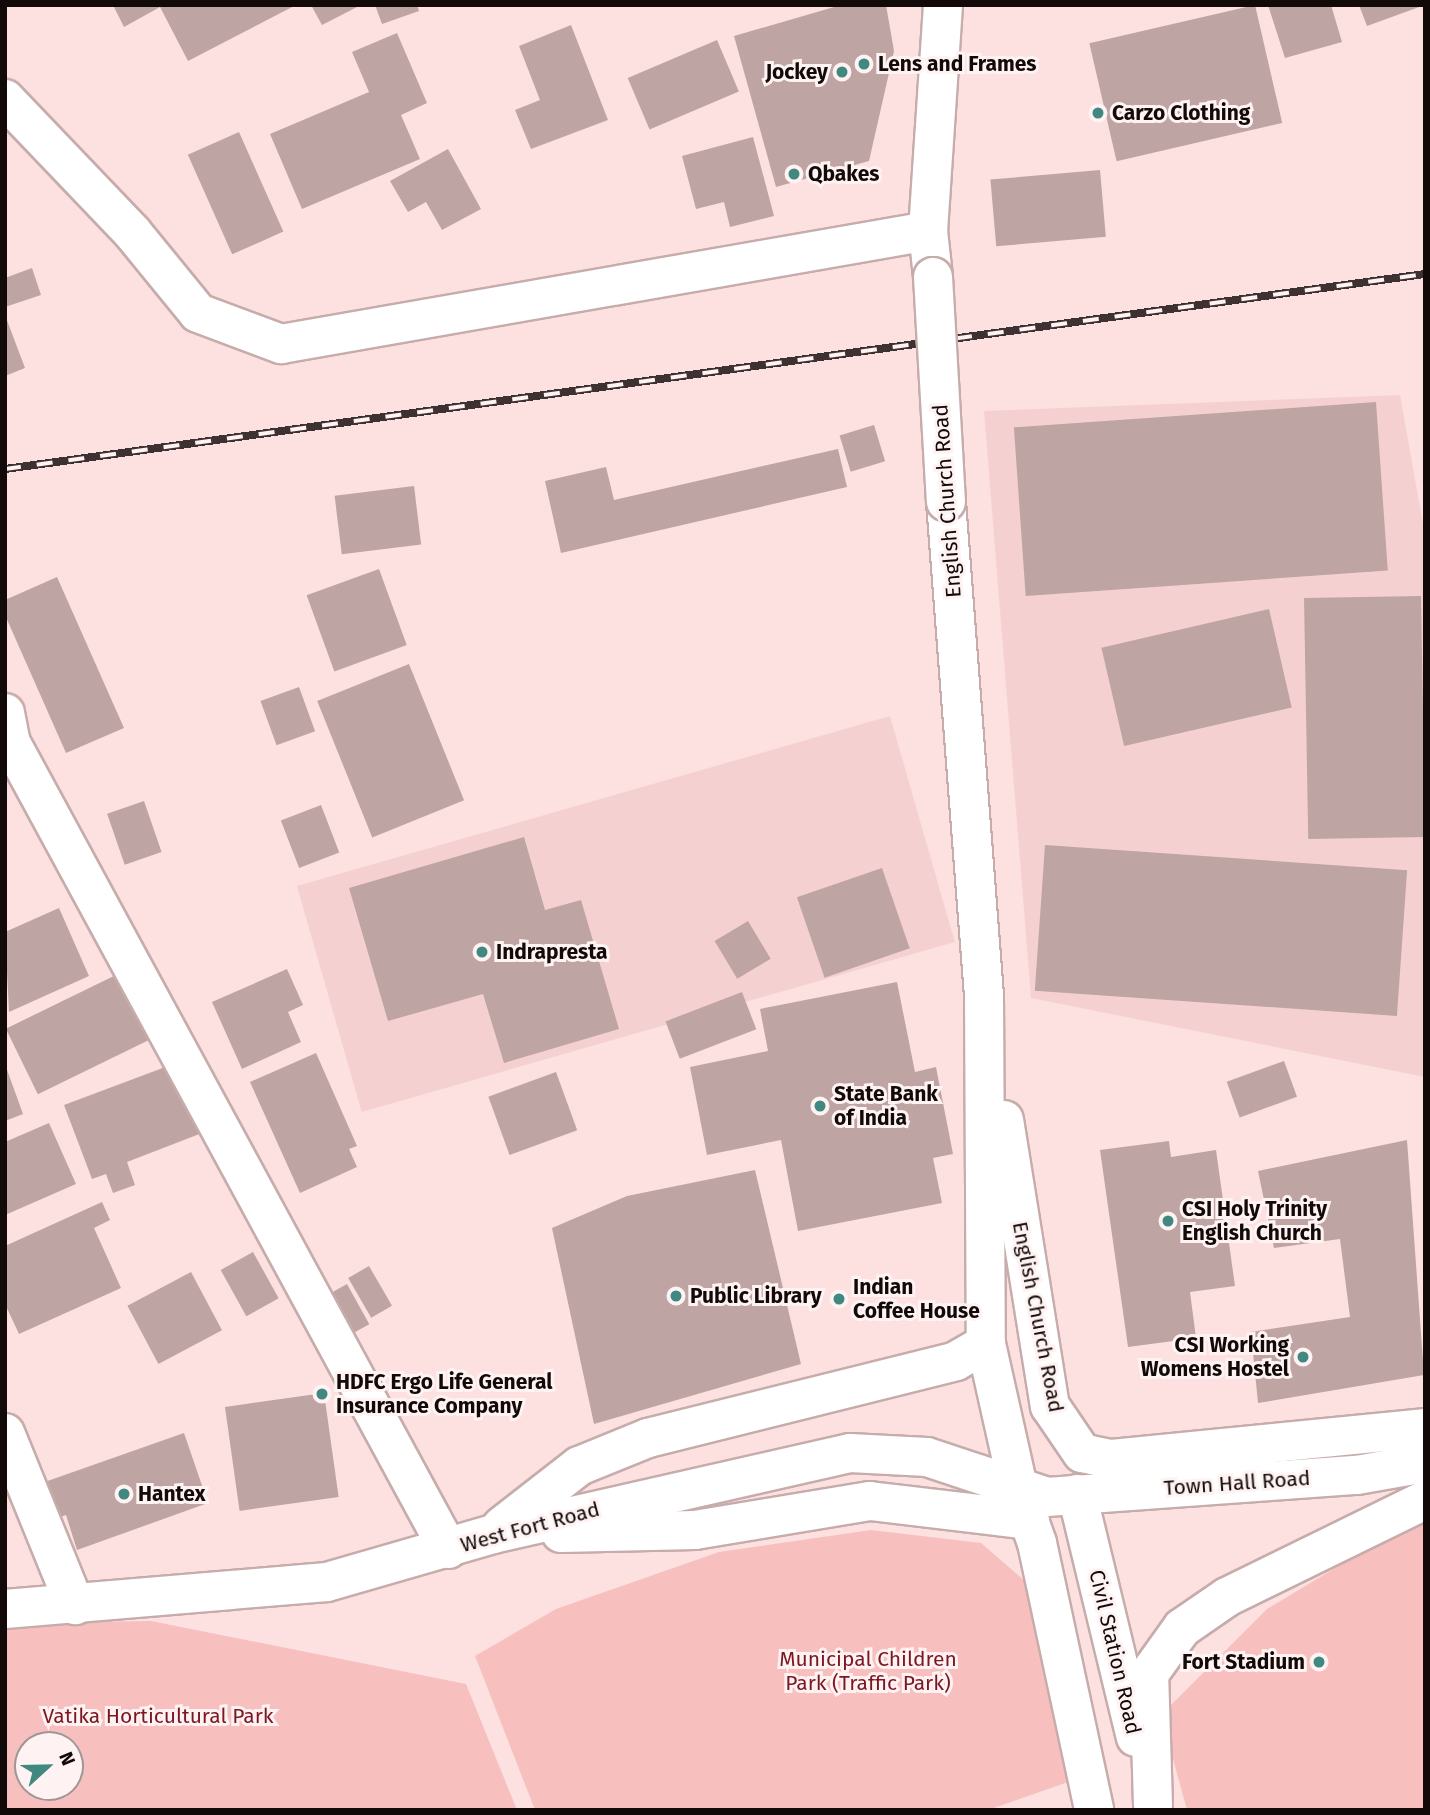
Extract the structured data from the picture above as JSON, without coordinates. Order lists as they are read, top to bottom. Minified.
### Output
{"streets":{"main road":["English Church Road","Town Hall Road","West Fort Road","Civil Station Road"]},"crossings":[["English Church Road","Town Hall Road"],["English Church Road","West Fort Road"],["English Church Road","Civil Station Road"],["Town Hall Road","West Fort Road"],["Town Hall Road","Civil Station Road"],["West Fort Road","Civil Station Road"]],"parks":["Municipal Children Park (Traffic Park)","Vatika Horticultural Park"],"places":["Lens and Frames","Jockey","Carzo Clothing","Qbakes","Indrapresta","State Bank of India","CSI Holy Trinity English Church","Public Library","Indian Coffee House","CSI Working Womens Hostel","HDFC Ergo Life General Insurance Company","Hantex","Fort Stadium"],"north":"right"}
